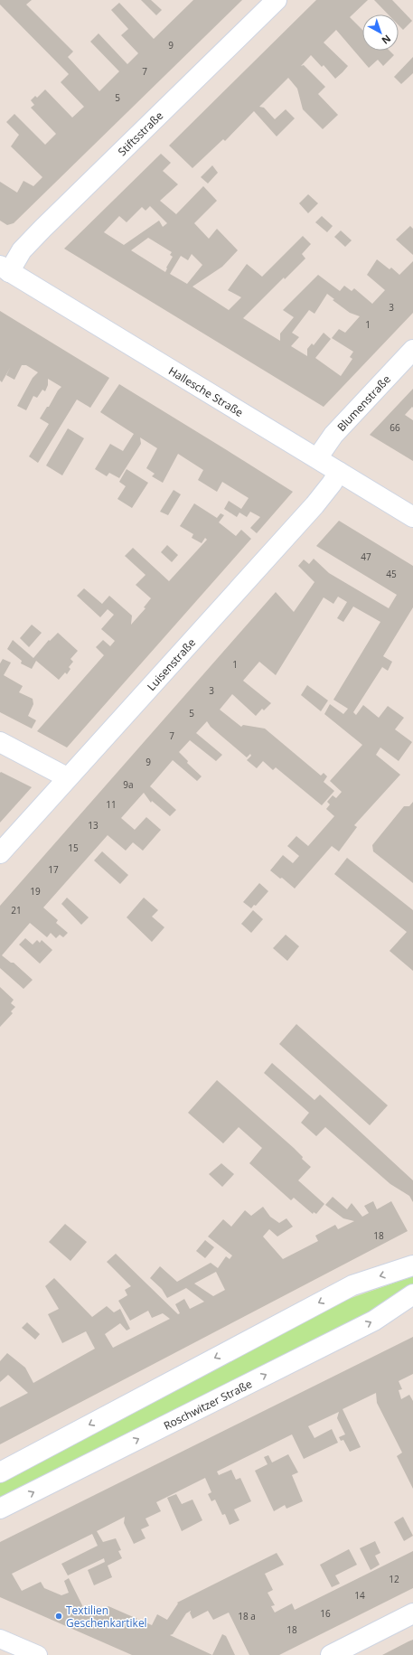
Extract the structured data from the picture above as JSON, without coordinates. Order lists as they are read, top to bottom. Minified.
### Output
{"streets":{"main road":["Stiftsstraße","Hallesche Straße","Blumenstraße","Luisenstraße","Roschwitzer Straße"]},"crossings":[["Stiftsstraße","Hallesche Straße"],["Hallesche Straße","Blumenstraße"],["Hallesche Straße","Luisenstraße"]],"places":["Textilien Geschenkartikel"],"house_numbers":["9","7","5","3","1","66","47","45","1","3","5","7","9","9a","11","13","15","17","19","21","18","12","14","16","18 a","18"],"north":"bottom right"}
